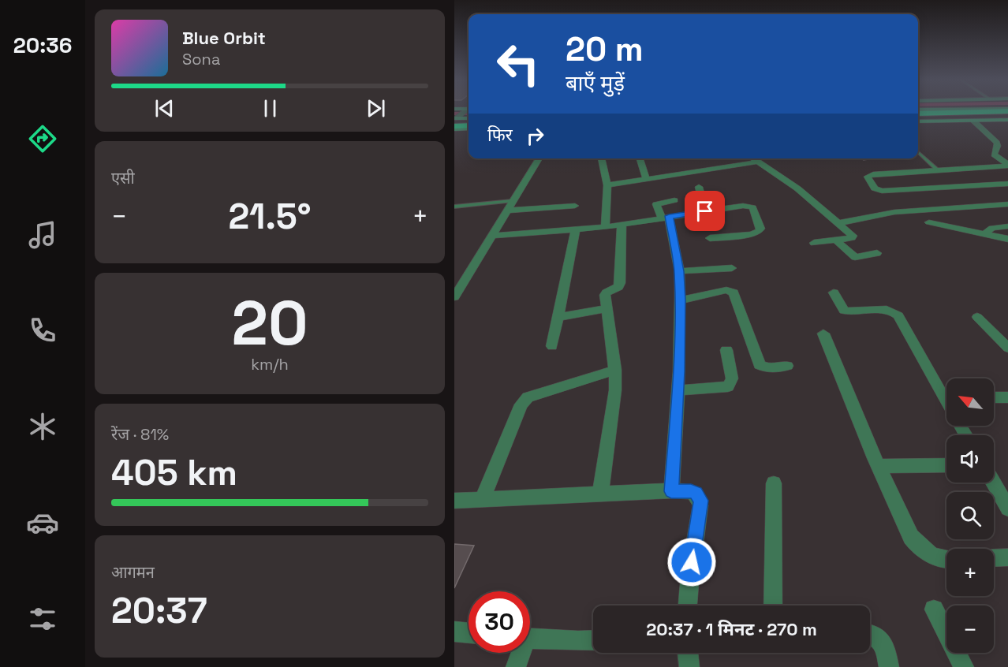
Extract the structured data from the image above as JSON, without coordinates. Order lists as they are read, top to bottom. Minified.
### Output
{"north":"top left","page":{"tabs":"20:36","turn":["20 m","बाएँ मुड़ें"],"song":["Blue Orbit","Sona"],"then":"फिर","tile":["एसी",["20","km/h"],["रेंज · 81%","405 km"],["आगमन","20:37"]],"heat":["−","21.5°","+"],"map_buttons":["+","−"],"limit":"30","trip":"20:37 · 1 मिनट · 270 m"}}
